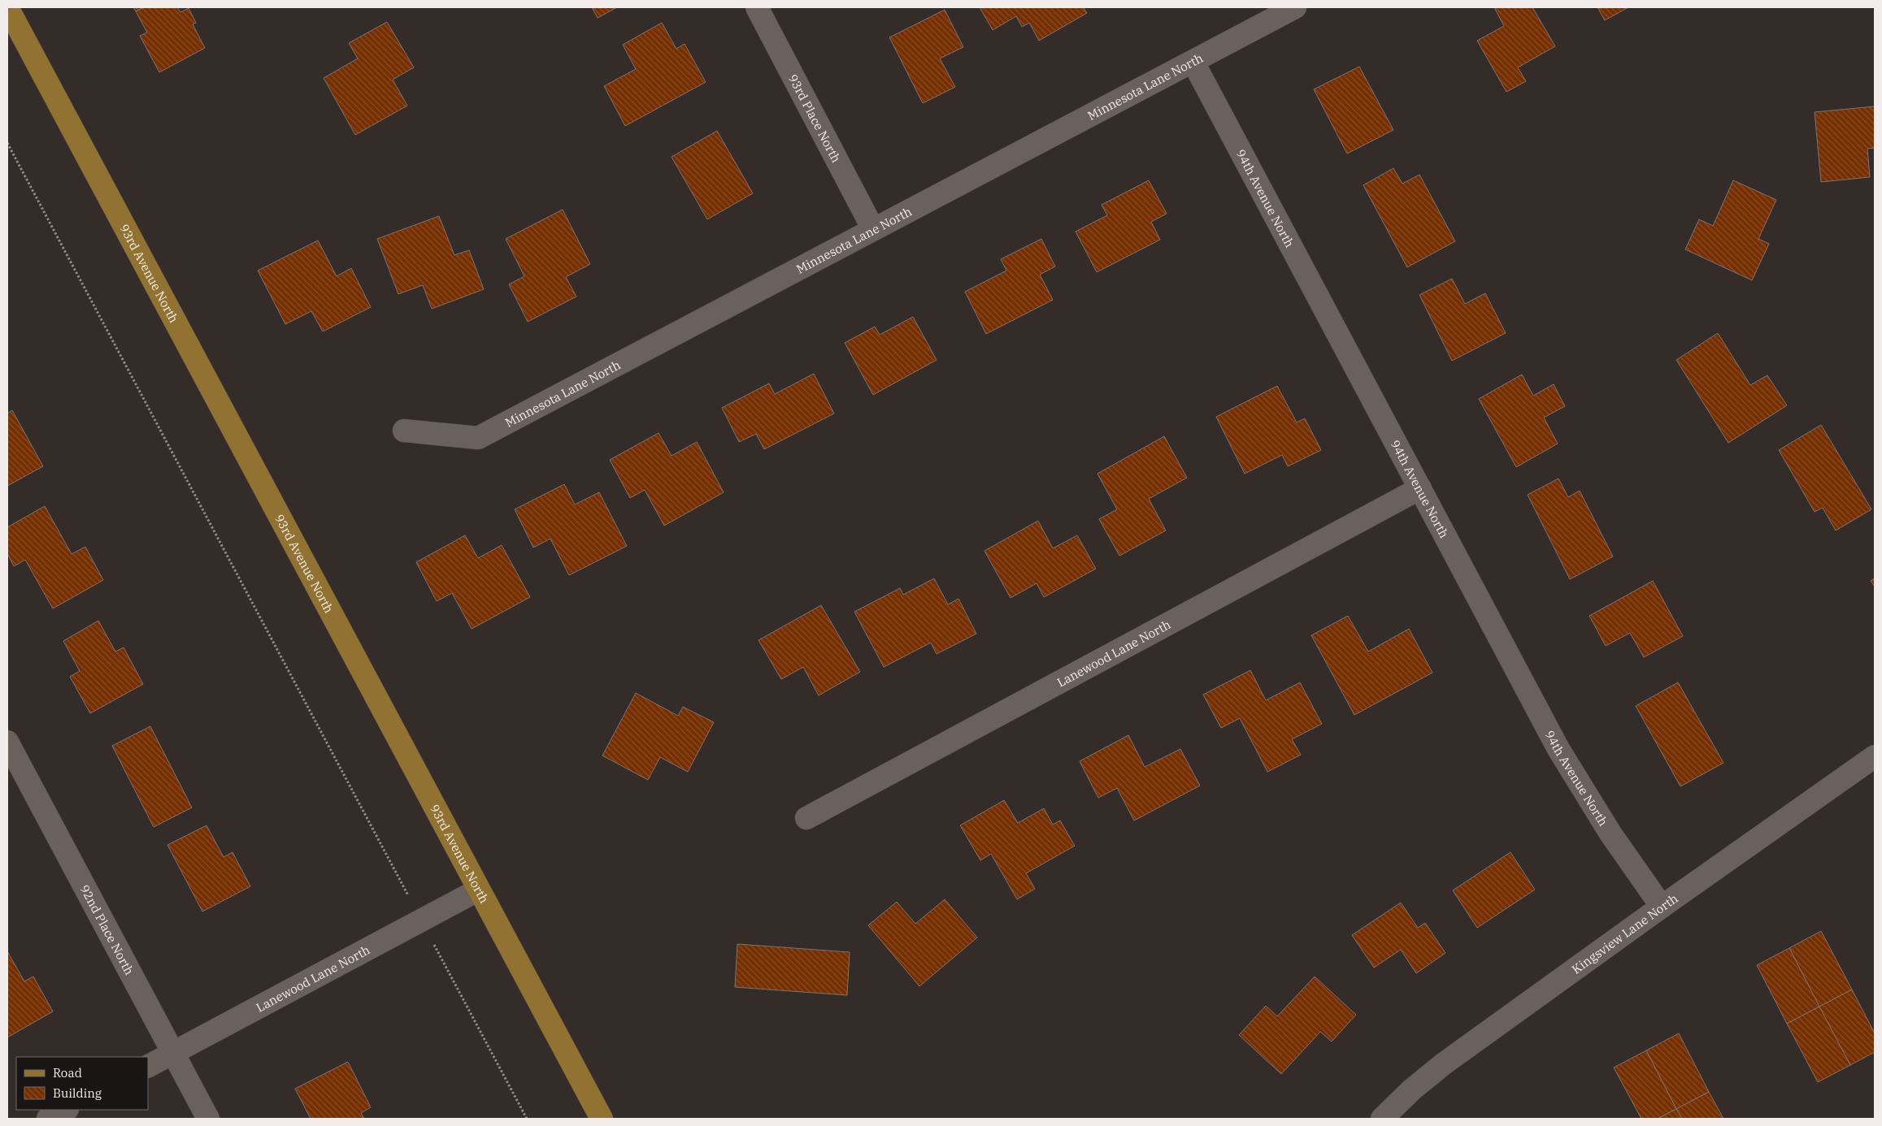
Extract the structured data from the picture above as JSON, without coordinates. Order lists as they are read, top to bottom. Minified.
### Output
{"streets":{"main road":["93rd Avenue North"],"street":["Minnesota Lane North","93rd Place North","94th Avenue North","Lanewood Lane North","92nd Place North","Kingsview Lane North"]},"crossings":[["Minnesota Lane North","93rd Place North"],["Minnesota Lane North","94th Avenue North"],["94th Avenue North","Lanewood Lane North"],["94th Avenue North","Kingsview Lane North"],["93rd Avenue North","Lanewood Lane North"],["Lanewood Lane North","92nd Place North"]],"legend":["Road","Building"]}
